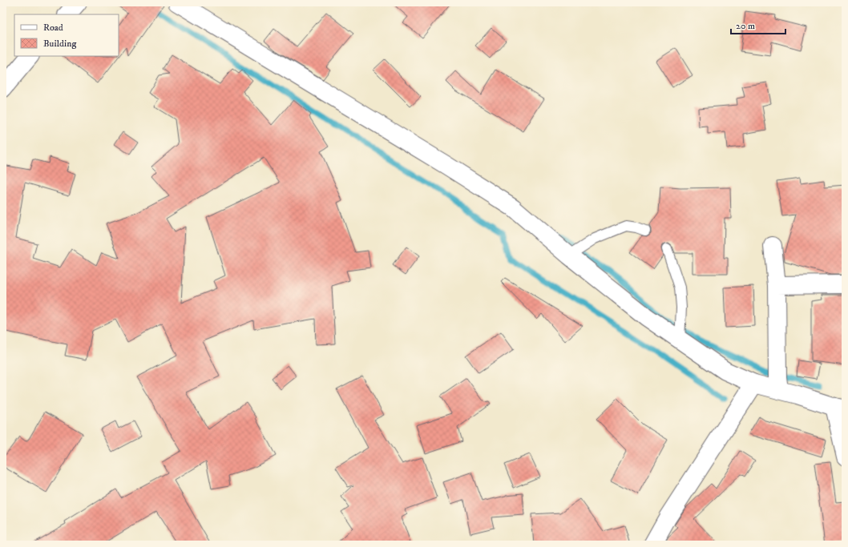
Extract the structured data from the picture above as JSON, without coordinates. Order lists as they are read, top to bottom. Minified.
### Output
{"legend":["Road","Building"],"scale_bar":"20 m"}
